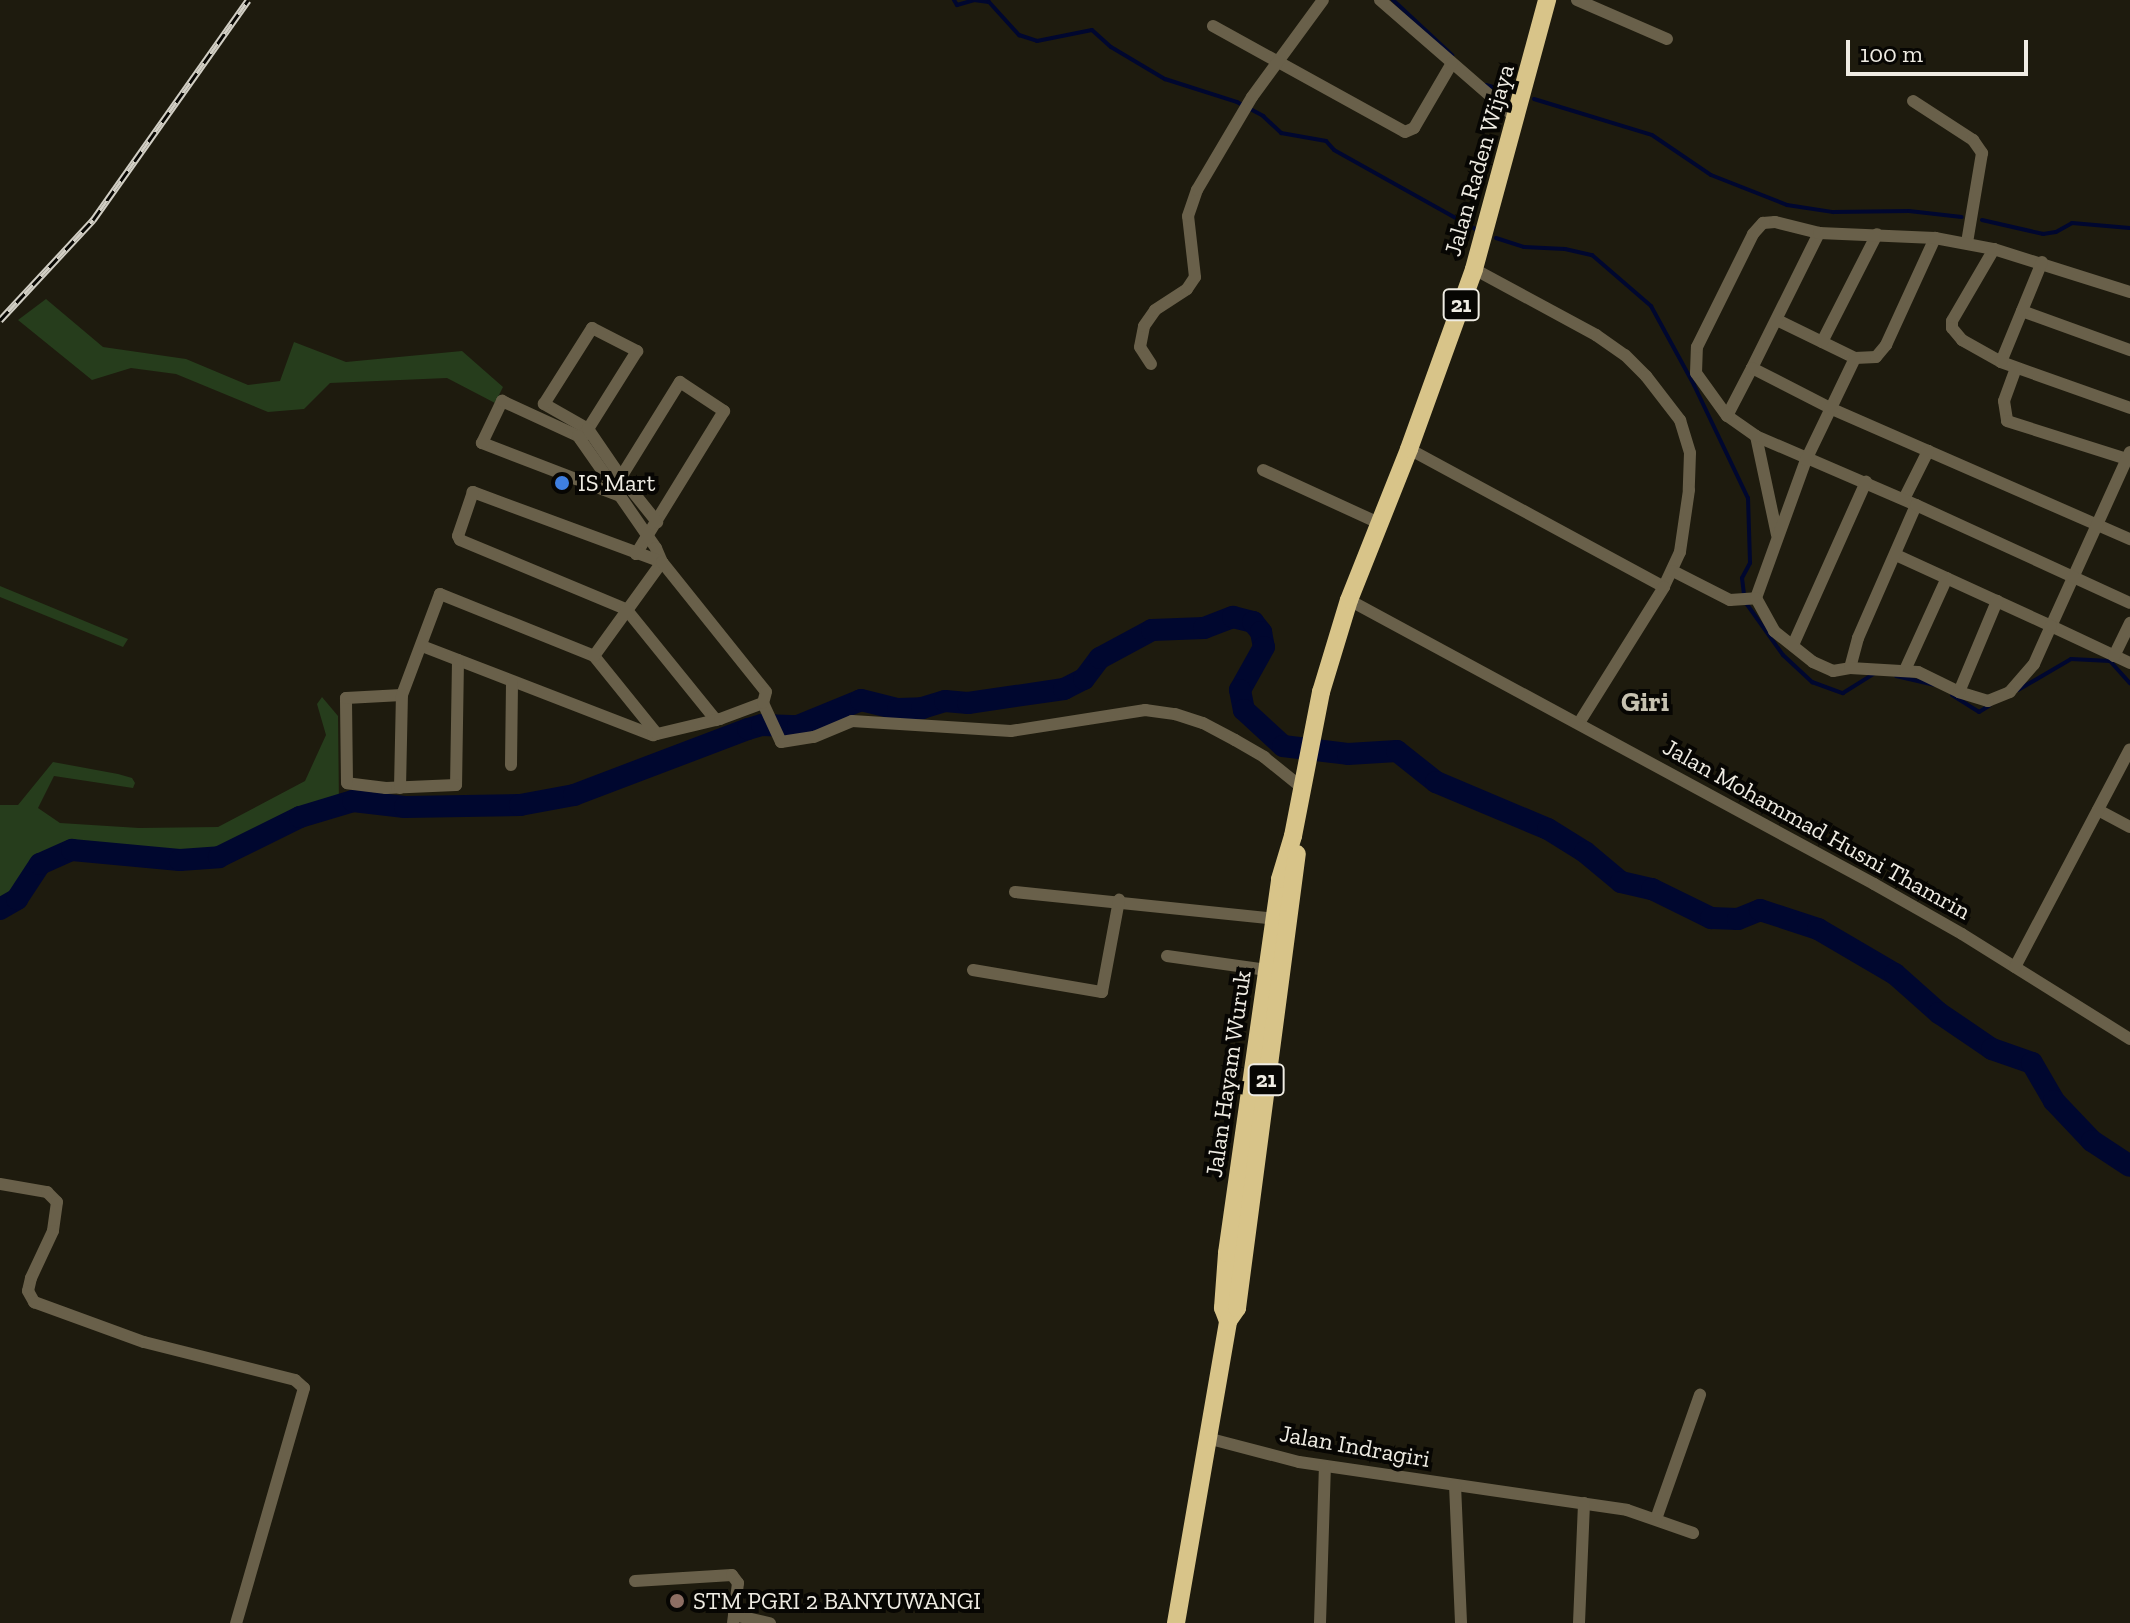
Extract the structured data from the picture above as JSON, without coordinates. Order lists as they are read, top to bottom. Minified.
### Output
{"streets":{"highway":["Jalan Raden Wijaya","21","Jalan Hayam Wuruk"],"street":["Jalan Mohammad Husni Thamrin","Jalan Indragiri"]},"crossings":[["Jalan Raden Wijaya","Jalan Mohammad Husni Thamrin"],["Jalan Raden Wijaya","Jalan Hayam Wuruk"],["Jalan Mohammad Husni Thamrin","Jalan Hayam Wuruk"],["Jalan Hayam Wuruk","Jalan Indragiri"]],"districts":["Giri"],"places":["IS Mart","STM PGRI 2 BANYUWANGI"],"scale_bar":"100 m"}
